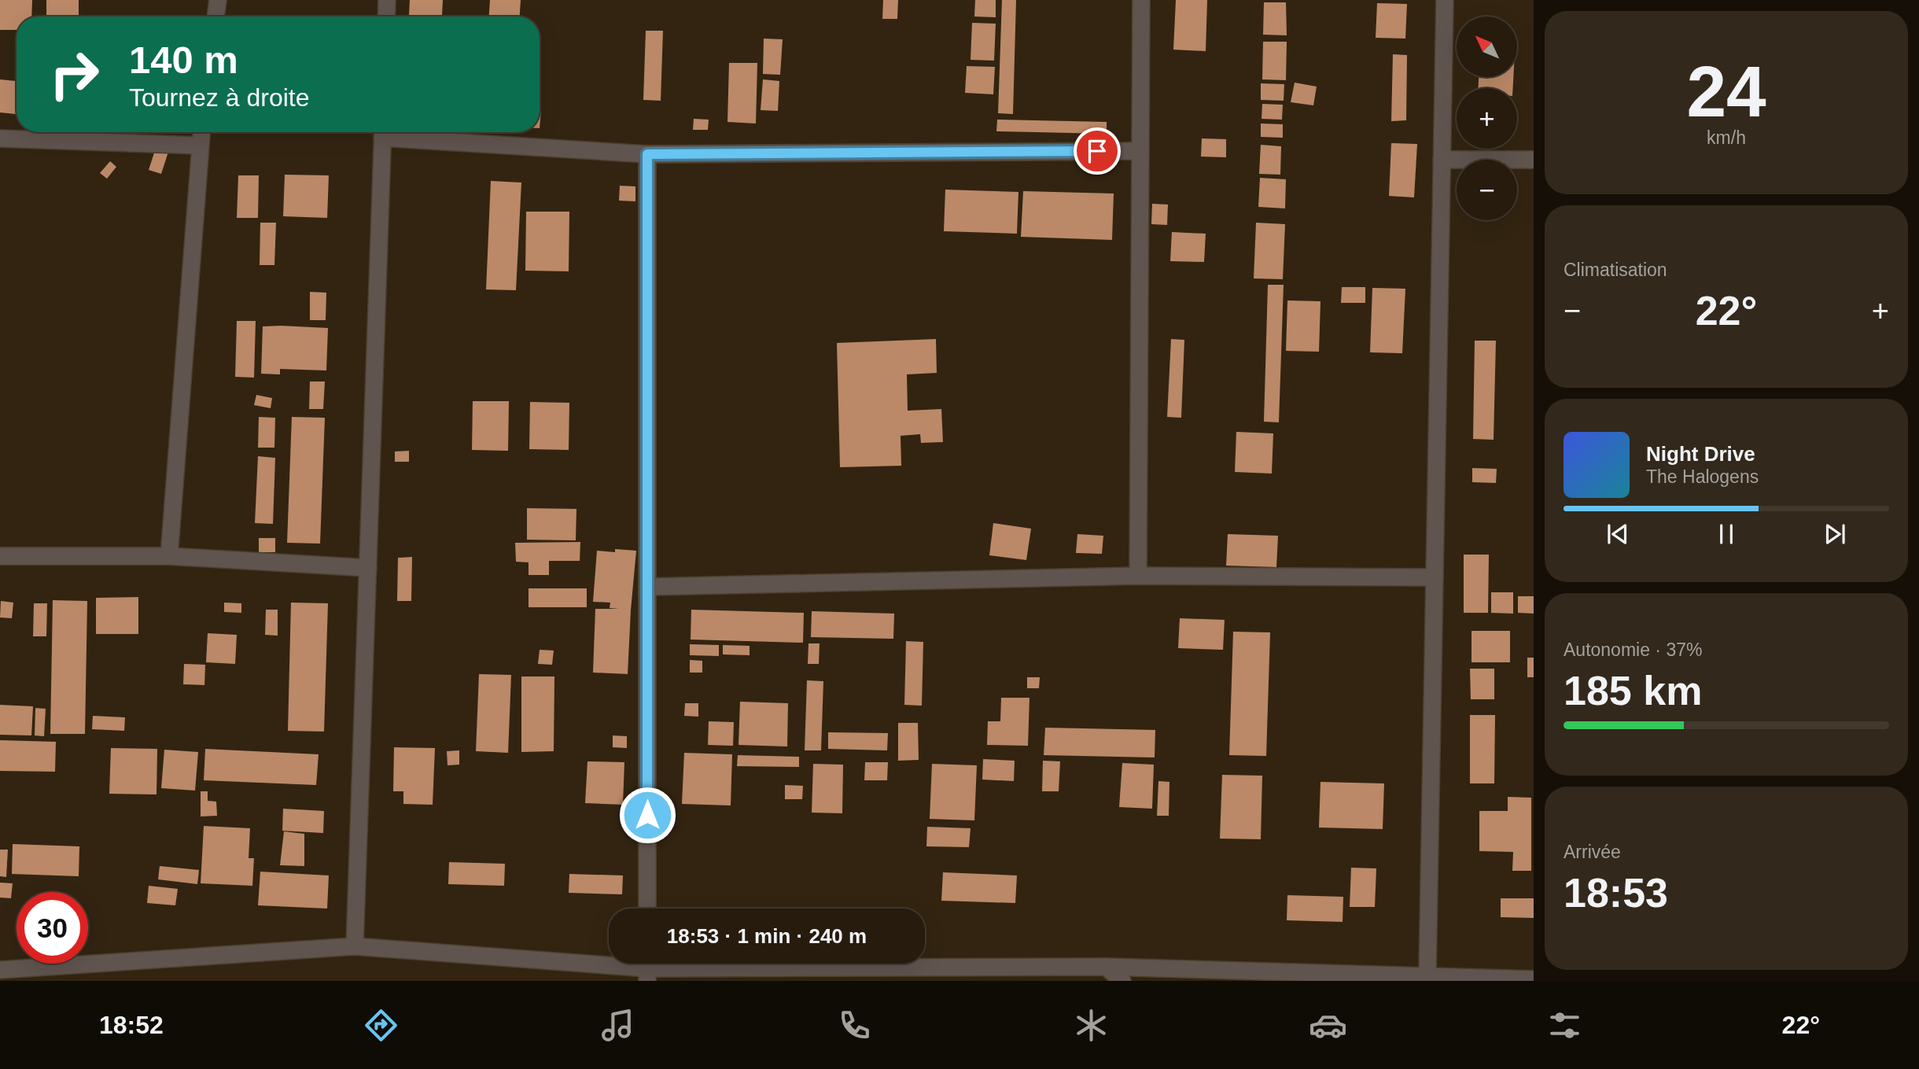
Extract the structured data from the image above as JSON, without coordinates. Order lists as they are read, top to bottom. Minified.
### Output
{"north":"top left","page":{"tile":[["24","km/h"],"Climatisation",["Autonomie · 37%","185 km"],["Arrivée","18:53"]],"map_buttons":["+","−"],"turn":["140 m","Tournez à droite"],"heat":["−","22°","+"],"song":["Night Drive","The Halogens"],"limit":"30","trip":"18:53 · 1 min · 240 m","tabs":["18:52","22°"]}}
